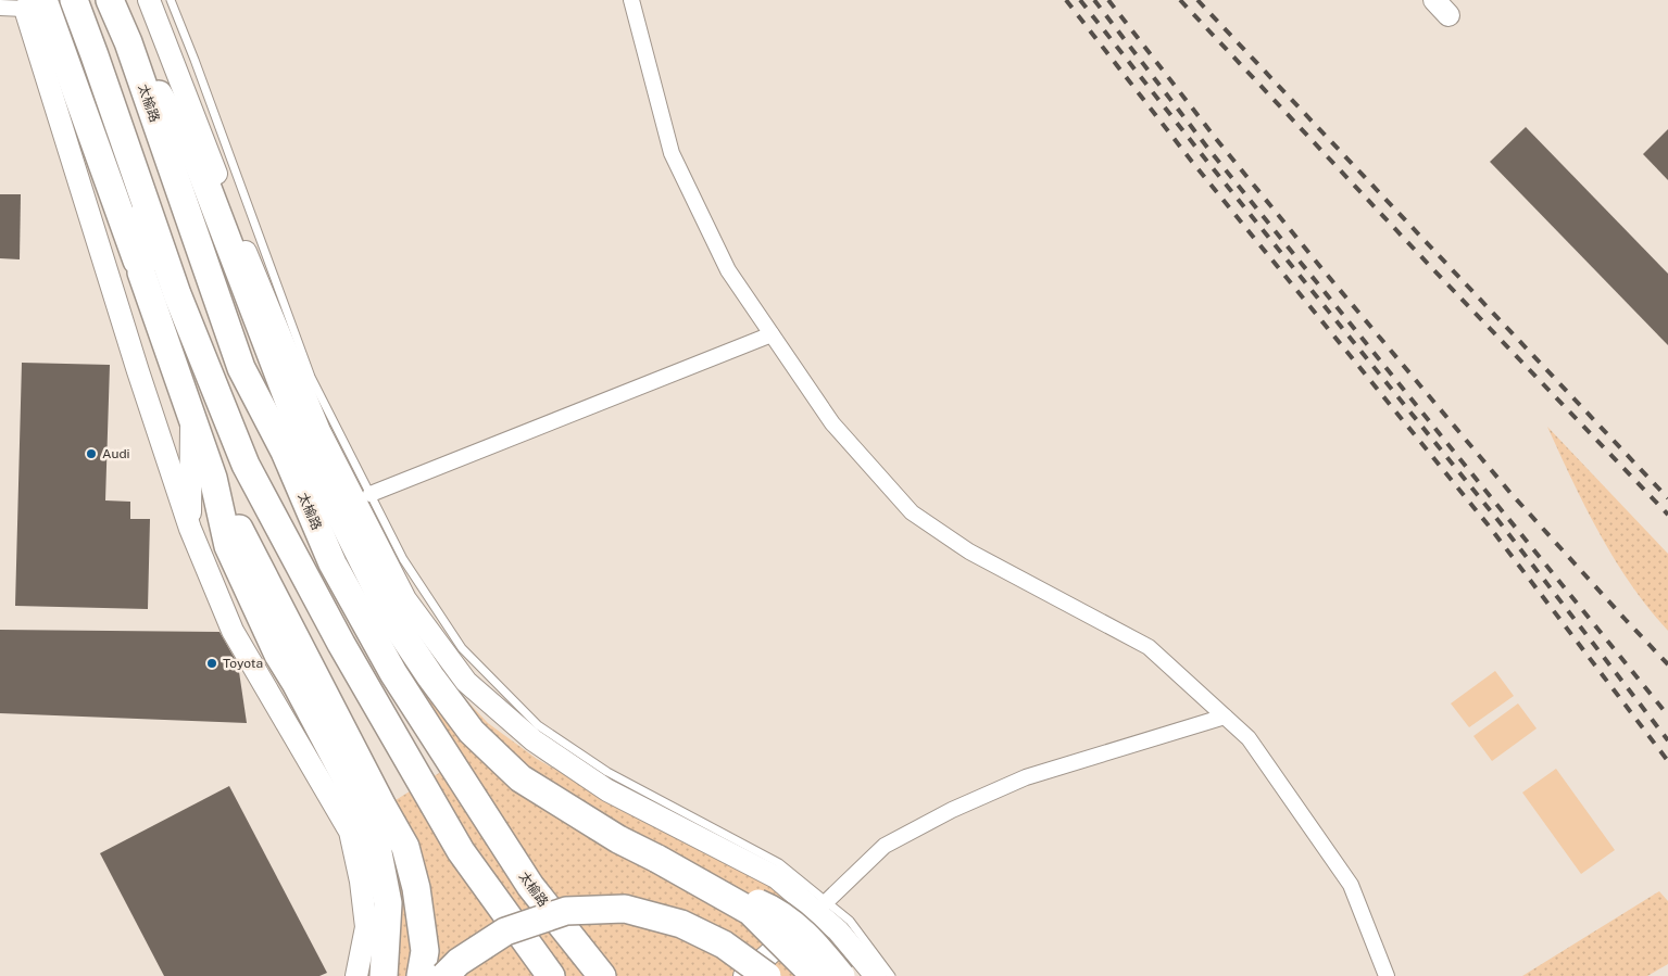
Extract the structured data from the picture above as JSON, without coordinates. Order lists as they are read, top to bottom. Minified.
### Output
{"streets":{"highway":["太榆路"]},"places":["Audi","Toyota"]}
